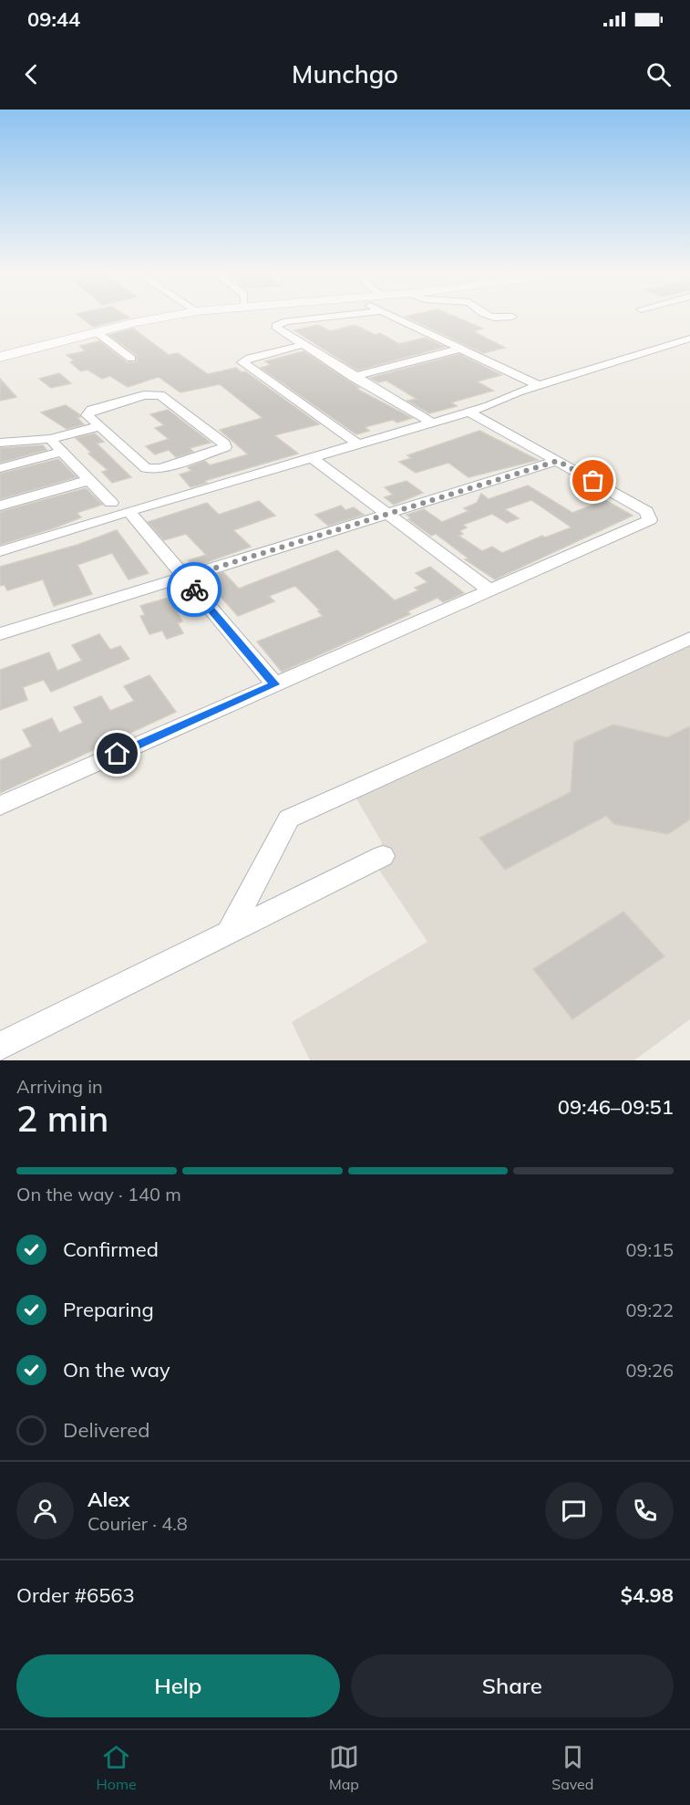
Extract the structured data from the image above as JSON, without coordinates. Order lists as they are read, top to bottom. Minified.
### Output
{"page":{"status":"09:44","header":"Munchgo","heading":["2 min","Arriving in","09:46–09:51"],"panel":["Alex","Courier · 4.8","Order #6563","$4.98"],"bar":"On the way · 140 m","list":[["Confirmed","09:15"],["Preparing","09:22"],["On the way","09:26"],"Delivered"],"buttons":["Help","Share"],"tabs":["Home","Map","Saved"]}}
